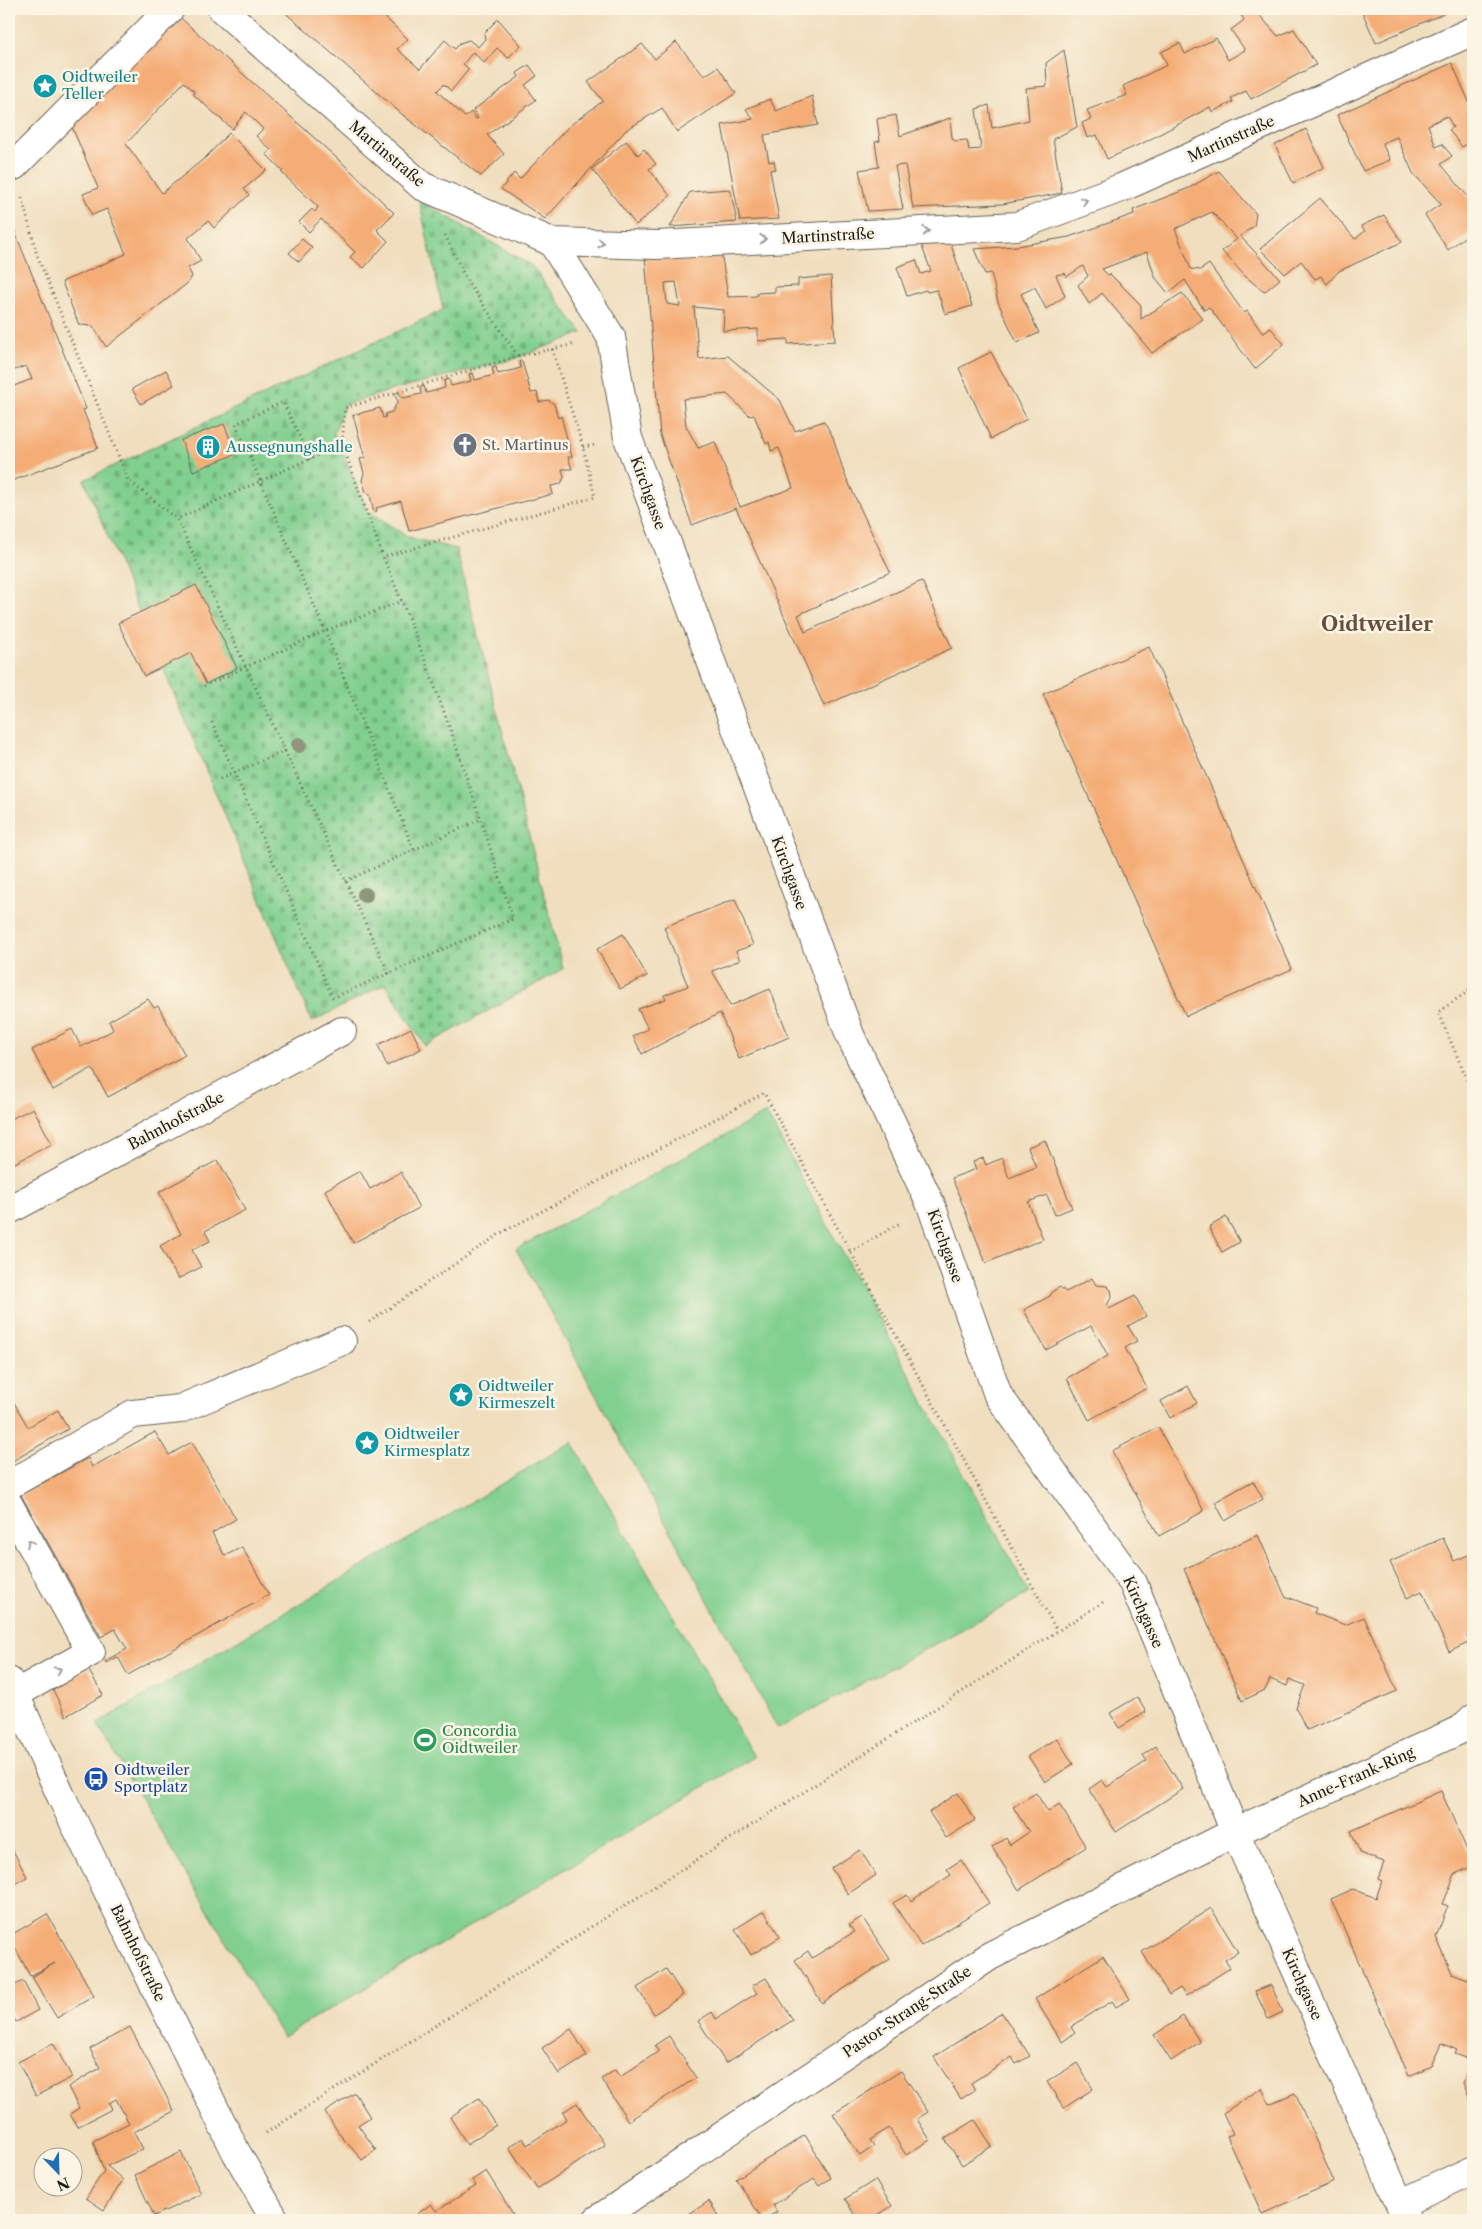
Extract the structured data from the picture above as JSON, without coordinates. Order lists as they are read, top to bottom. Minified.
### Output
{"streets":{"street":["Martinstraße","Kirchgasse","Bahnhofstraße","Anne-Frank-Ring","Pastor-Strang-Straße"]},"crossings":[["Martinstraße","Kirchgasse"],["Kirchgasse","Anne-Frank-Ring"],["Kirchgasse","Pastor-Strang-Straße"],["Anne-Frank-Ring","Pastor-Strang-Straße"]],"one_way":["Martinstraße"],"districts":["Oidtweiler"],"places":{"place":["Oidtweiler Teller","Oidtweiler Kirmeszelt","Oidtweiler Kirmesplatz"],"church":["St. Martinus"],"building":["Aussegnungshalle"],"sports":["Concordia Oidtweiler"],"bus stop":["Oidtweiler Sportplatz"]},"north":"bottom right"}
